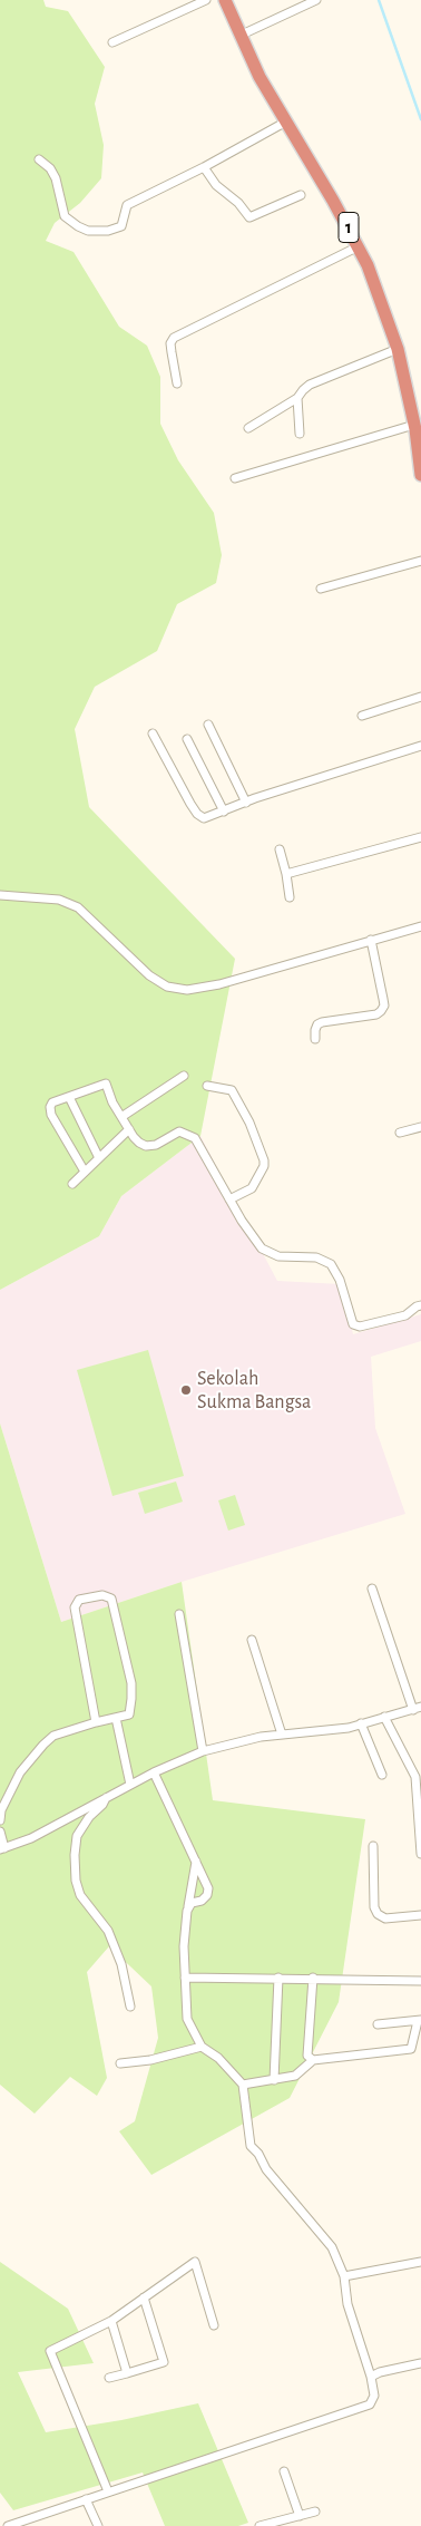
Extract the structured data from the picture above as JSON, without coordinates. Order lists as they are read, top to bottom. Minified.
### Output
{"streets":{"highway":["1"]},"places":["Sekolah Sukma Bangsa"]}
